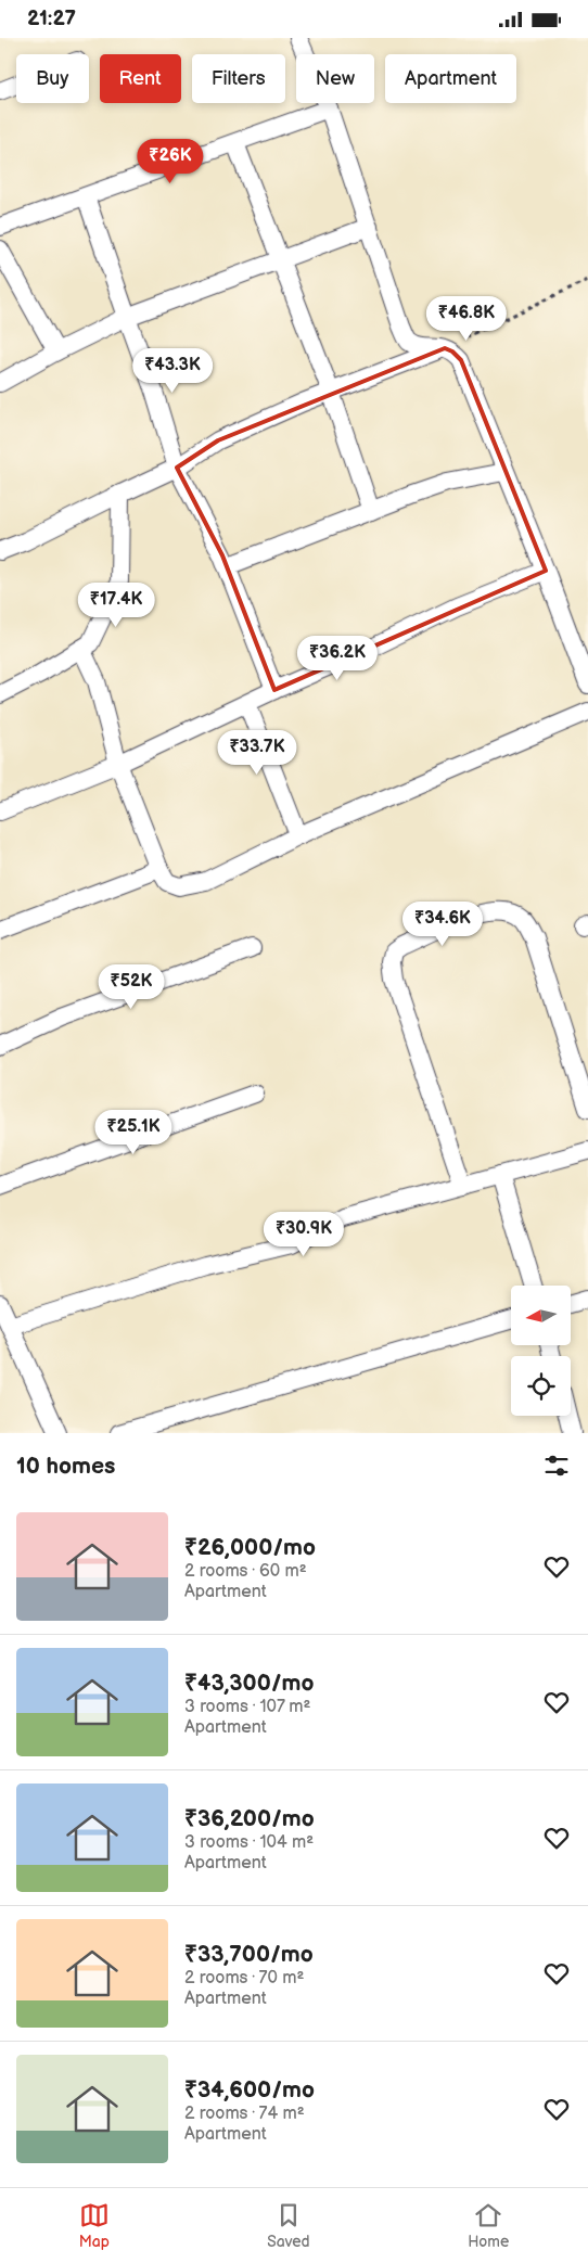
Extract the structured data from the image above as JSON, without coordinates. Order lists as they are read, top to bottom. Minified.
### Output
{"north":"left","page":{"status":"21:27","chip":["Buy","Rent","Filters","New","Apartment"],"price":["₹26K","₹46.8K","₹43.3K","₹17.4K","₹36.2K","₹33.7K","₹34.6K","₹52K","₹25.1K","₹30.9K"],"heading":"10 homes","list":[{"name":"₹26,000/mo","note":"2 rooms · 60 m² · Apartment"},{"name":"₹43,300/mo","note":"3 rooms · 107 m² · Apartment"},{"name":"₹36,200/mo","note":"3 rooms · 104 m² · Apartment"},{"name":"₹33,700/mo","note":"2 rooms · 70 m² · Apartment"},{"name":"₹34,600/mo","note":"2 rooms · 74 m² · Apartment"}],"tabs":["Map","Saved","Home"]}}
